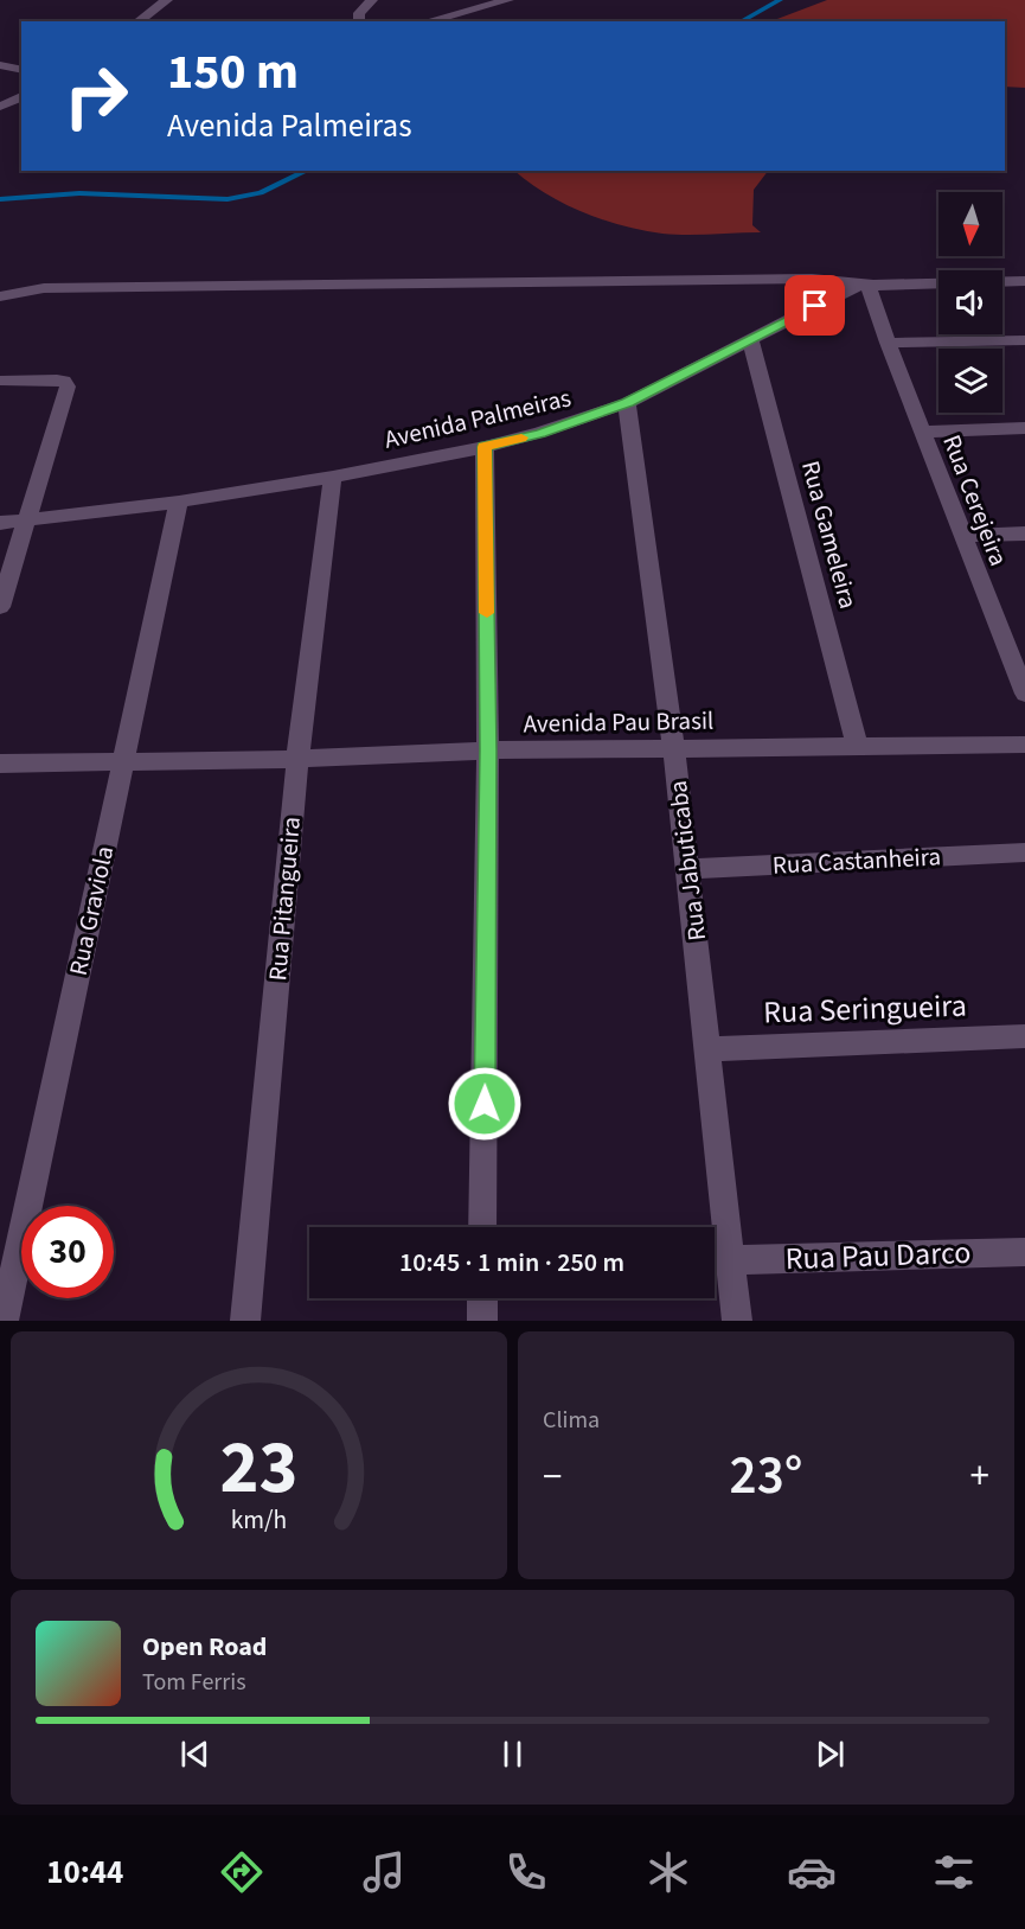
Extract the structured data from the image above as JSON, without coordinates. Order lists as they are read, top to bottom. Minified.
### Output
{"streets":{"street":["Avenida Palmeiras","Rua Cerejeira","Rua Gameleira","Avenida Pau Brasil","Rua Jabuticaba","Rua Castanheira","Rua Pitangueira","Rua Graviola","Rua Seringueira","Rua Pau Darco"]},"crossings":[["Avenida Palmeiras","Rua Cerejeira"],["Avenida Palmeiras","Rua Gameleira"],["Avenida Palmeiras","Rua Jabuticaba"],["Avenida Palmeiras","Rua Pitangueira"],["Avenida Palmeiras","Rua Graviola"],["Rua Gameleira","Avenida Pau Brasil"],["Avenida Pau Brasil","Rua Jabuticaba"],["Avenida Pau Brasil","Rua Pitangueira"],["Avenida Pau Brasil","Rua Graviola"],["Rua Jabuticaba","Rua Castanheira"],["Rua Jabuticaba","Rua Seringueira"],["Rua Jabuticaba","Rua Pau Darco"]],"north":"bottom","page":{"turn":["150 m","Avenida Palmeiras"],"limit":"30","trip":"10:45 · 1 min · 250 m","tile":"Clima","heat":["−","23°","+"],"song":["Open Road","Tom Ferris"],"tabs":"10:44","gauge":["23","km/h"]}}
